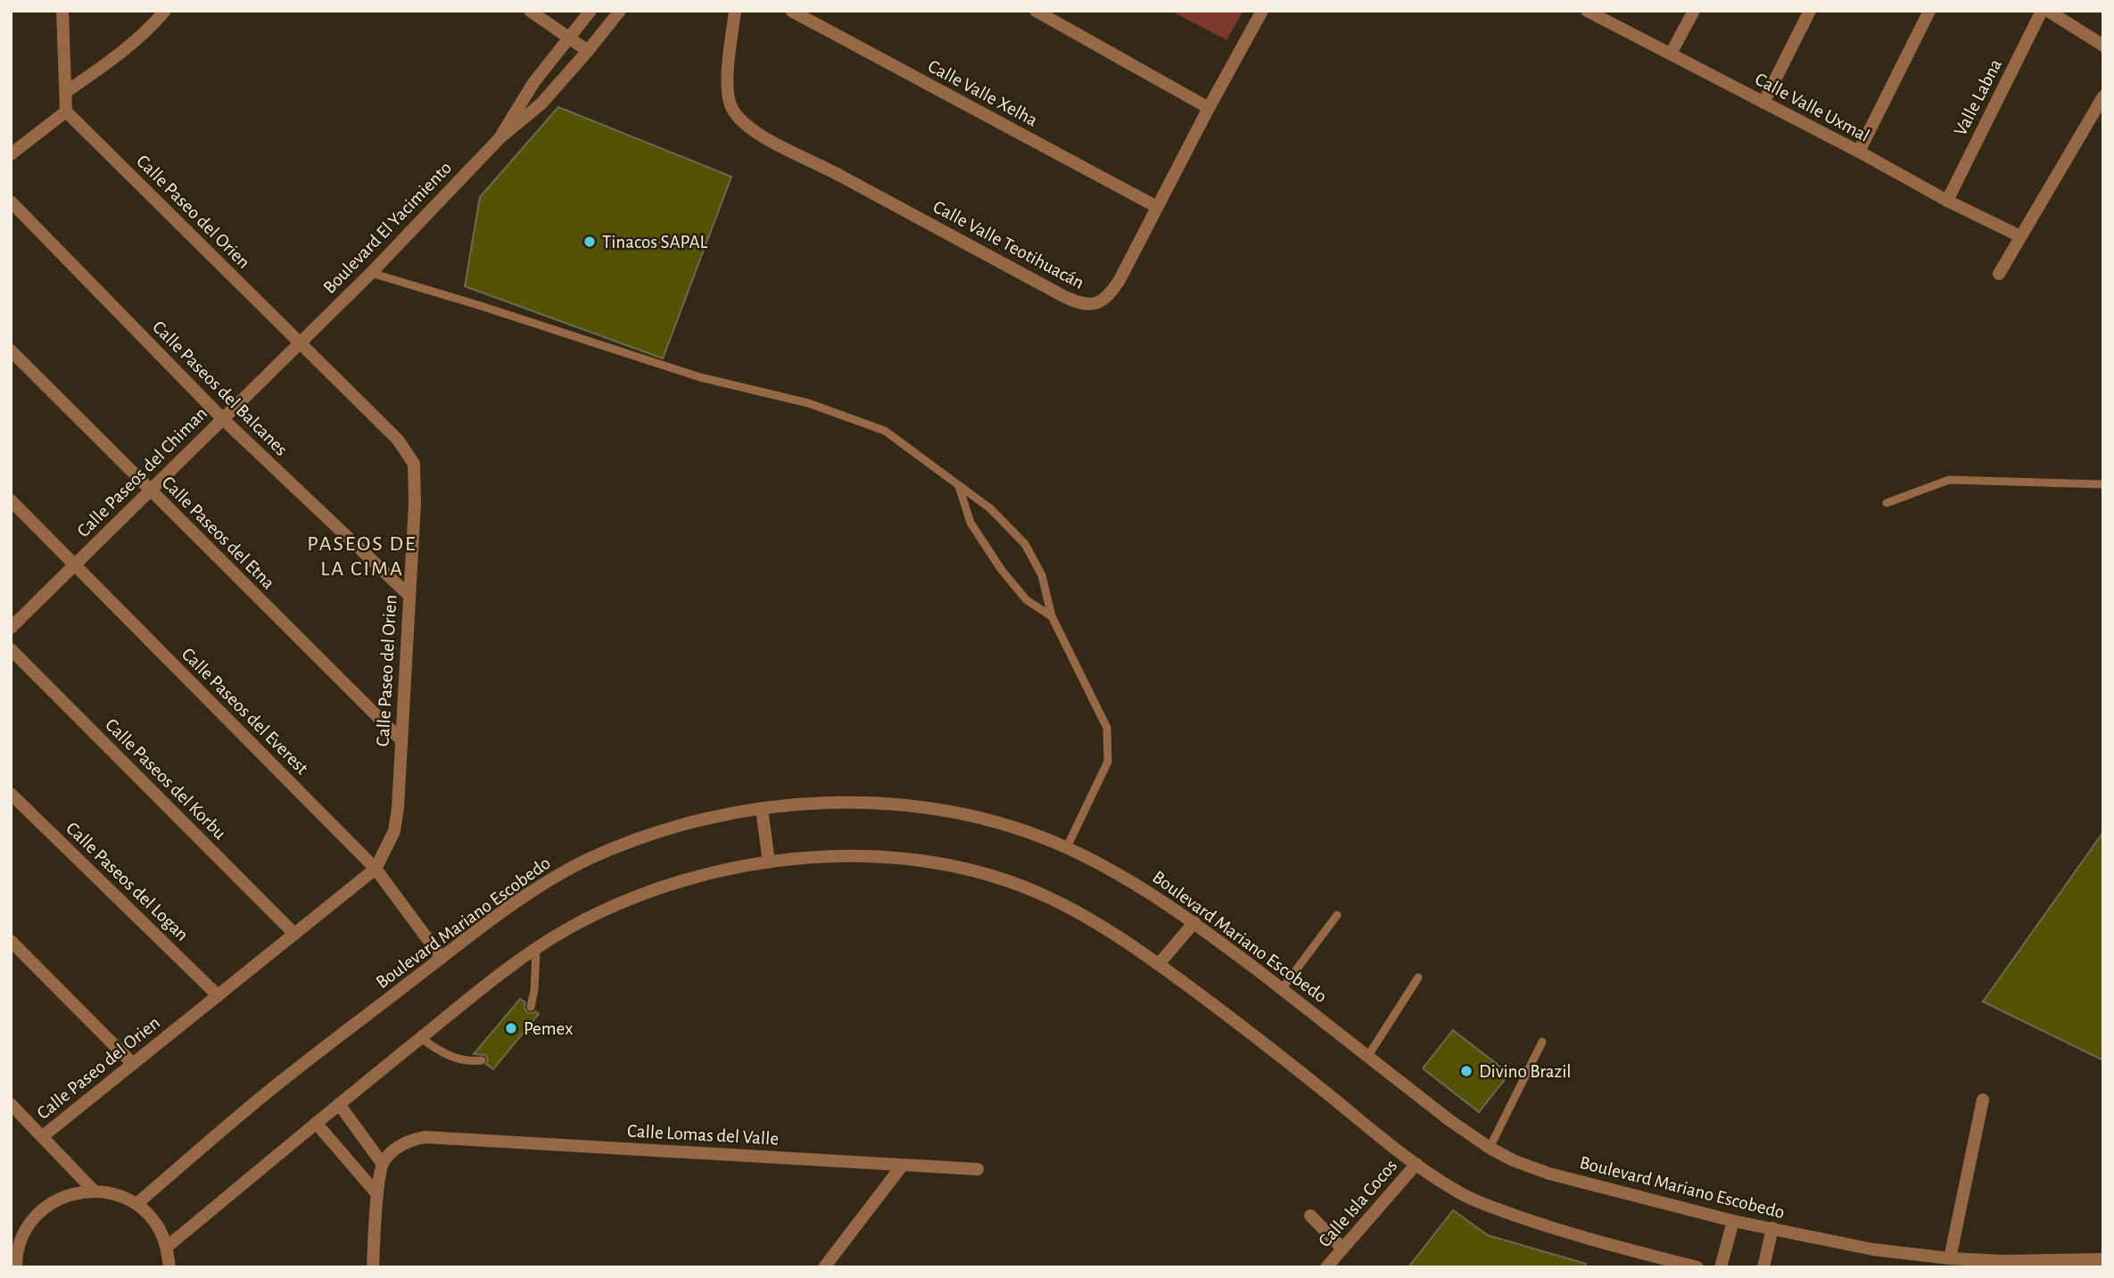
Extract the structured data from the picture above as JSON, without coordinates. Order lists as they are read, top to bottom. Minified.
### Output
{"streets":{"street":["Calle Valle Xelha","Valle Labna","Calle Valle Uxmal","Calle Paseo del Orien","Boulevard El Yacimiento","Calle Valle Teotihuacán","Calle Paseos del Balcanes","Calle Paseos del Chiman","Calle Paseos del Etna","Calle Paseos del Everest","Calle Paseos del Korbu","Calle Paseos del Logan","Boulevard Mariano Escobedo","Calle Lomas del Valle","Calle Isla Cocos"]},"crossings":[["Calle Valle Xelha","Calle Valle Teotihuacán"],["Valle Labna","Calle Valle Uxmal"],["Calle Paseo del Orien","Boulevard El Yacimiento"],["Calle Paseo del Orien","Calle Paseos del Balcanes"],["Calle Paseo del Orien","Calle Paseos del Chiman"],["Calle Paseo del Orien","Calle Paseos del Etna"],["Calle Paseo del Orien","Calle Paseos del Everest"],["Calle Paseo del Orien","Calle Paseos del Korbu"],["Calle Paseo del Orien","Calle Paseos del Logan"],["Boulevard El Yacimiento","Calle Paseos del Chiman"],["Calle Paseos del Balcanes","Calle Paseos del Chiman"],["Calle Paseos del Chiman","Calle Paseos del Etna"],["Calle Paseos del Chiman","Calle Paseos del Everest"],["Calle Paseos del Everest","Boulevard Mariano Escobedo"]],"districts":["PASEOS DE LA CIMA"],"places":["Tinacos SAPAL","Pemex","Divino Brazil"]}
